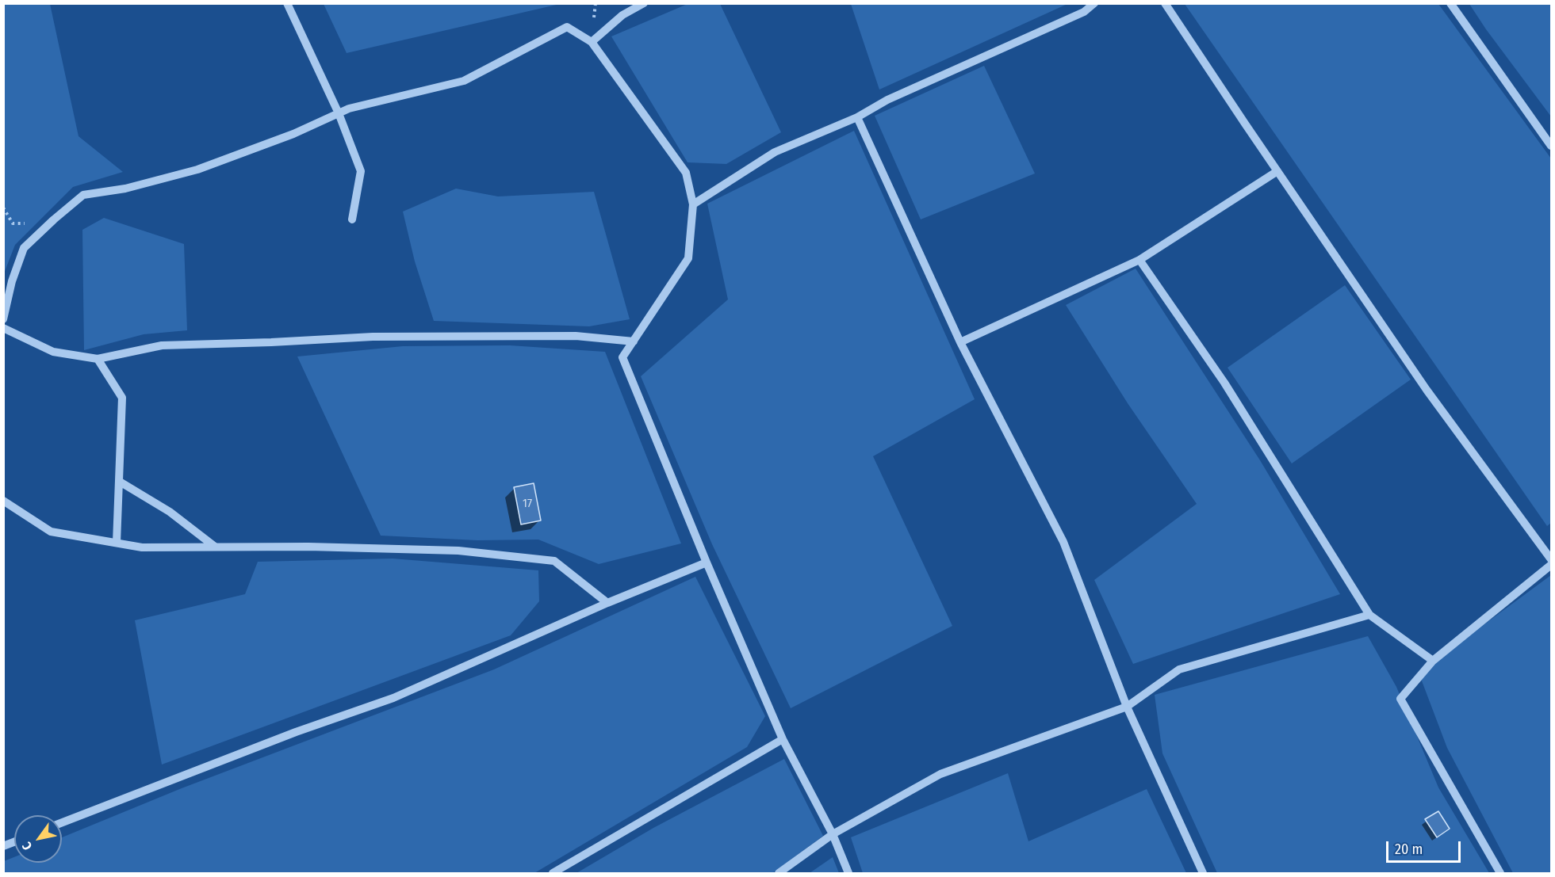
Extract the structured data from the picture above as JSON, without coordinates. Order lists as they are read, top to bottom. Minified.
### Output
{"house_numbers":["17"],"scale_bar":"20 m","north":"bottom left"}
